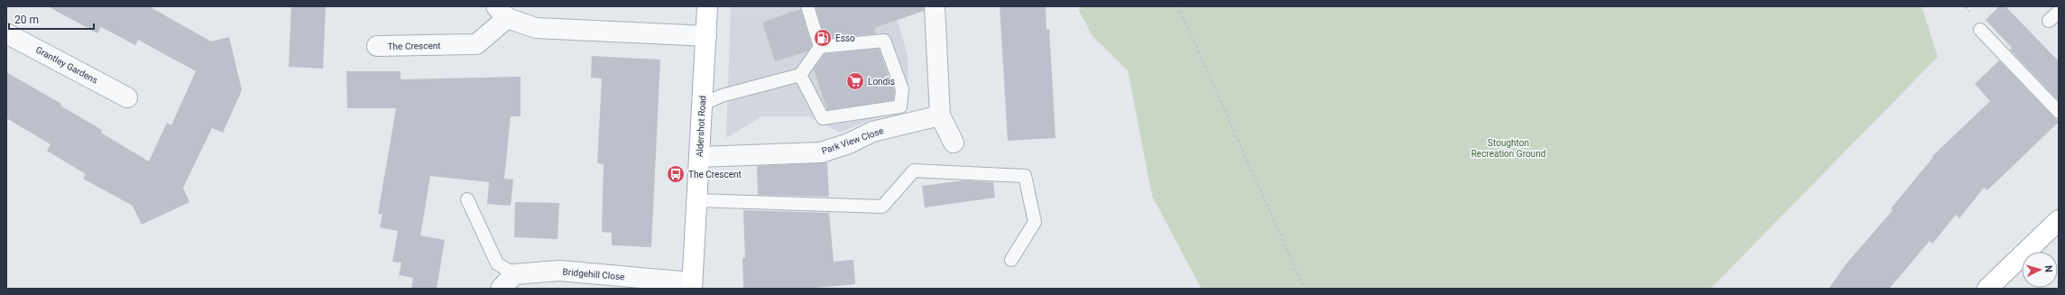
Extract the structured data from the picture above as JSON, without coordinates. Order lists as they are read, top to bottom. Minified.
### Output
{"streets":{"main road":["Aldershot Road"],"street":["The Crescent","Grantley Gardens","Park View Close","Bridgehill Close"]},"crossings":[["The Crescent","Aldershot Road"],["Aldershot Road","Park View Close"],["Aldershot Road","Bridgehill Close"]],"parks":["Stoughton Recreation Ground"],"places":{"fuel station":["Esso"],"supermarket":["Londis"],"bus stop":["The Crescent"]},"scale_bar":"20 m","north":"right"}
